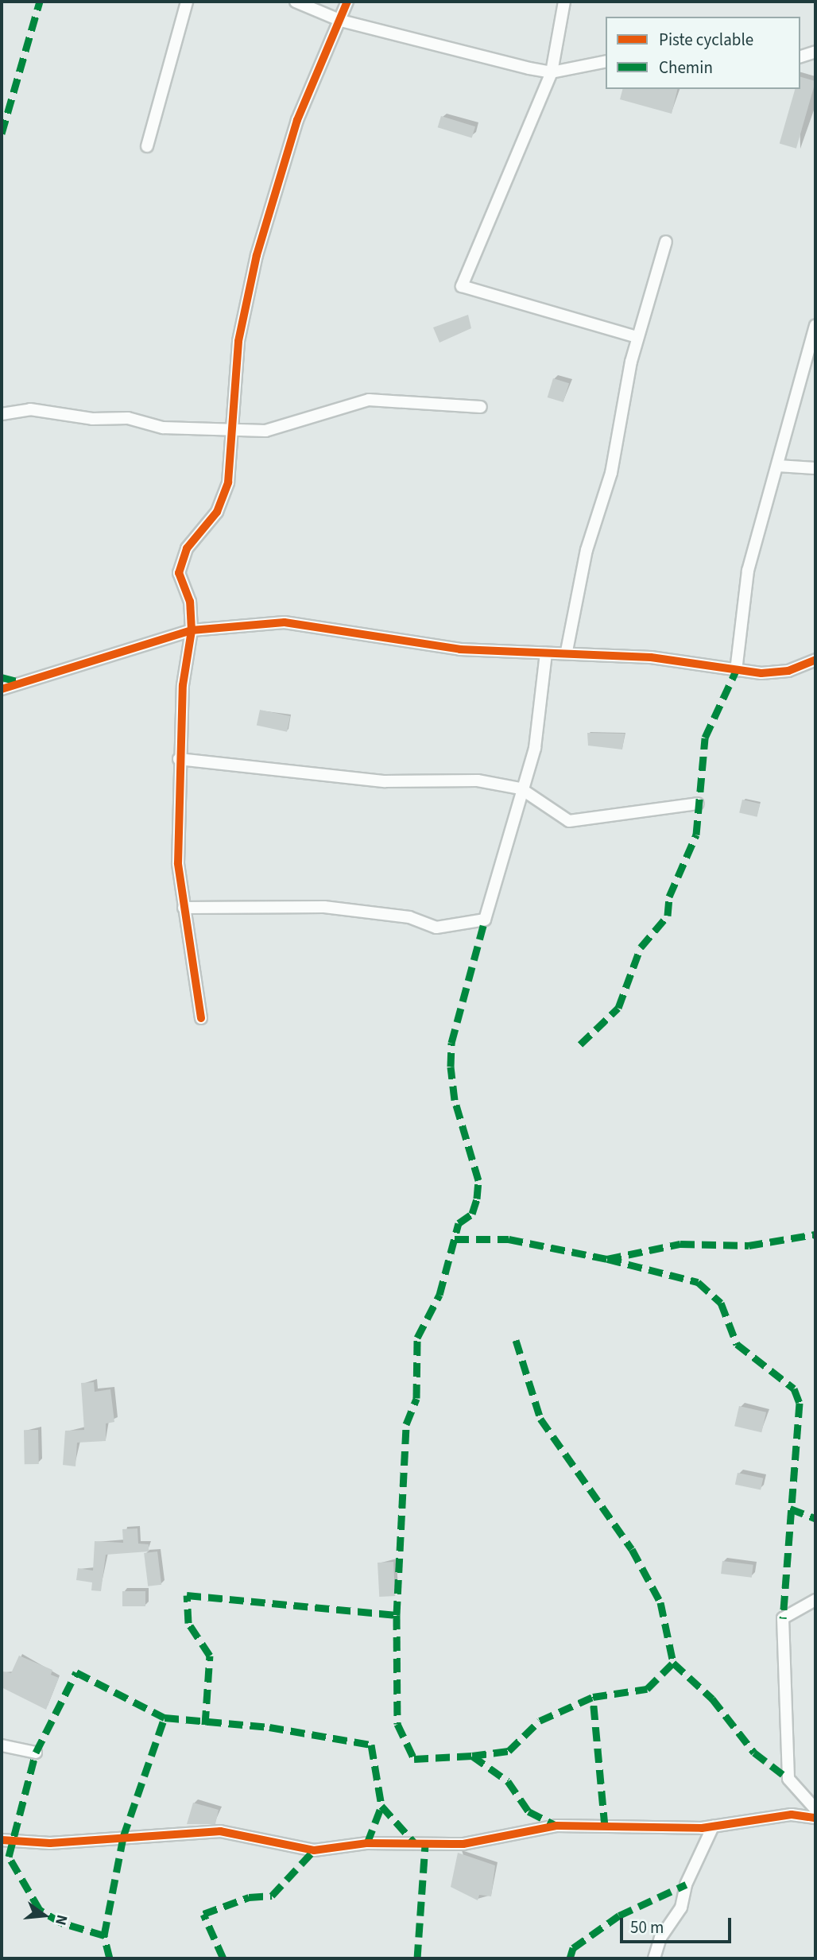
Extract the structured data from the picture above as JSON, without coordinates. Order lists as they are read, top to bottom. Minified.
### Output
{"legend":["Piste cyclable","Chemin"],"scale_bar":"50 m","north":"right"}
